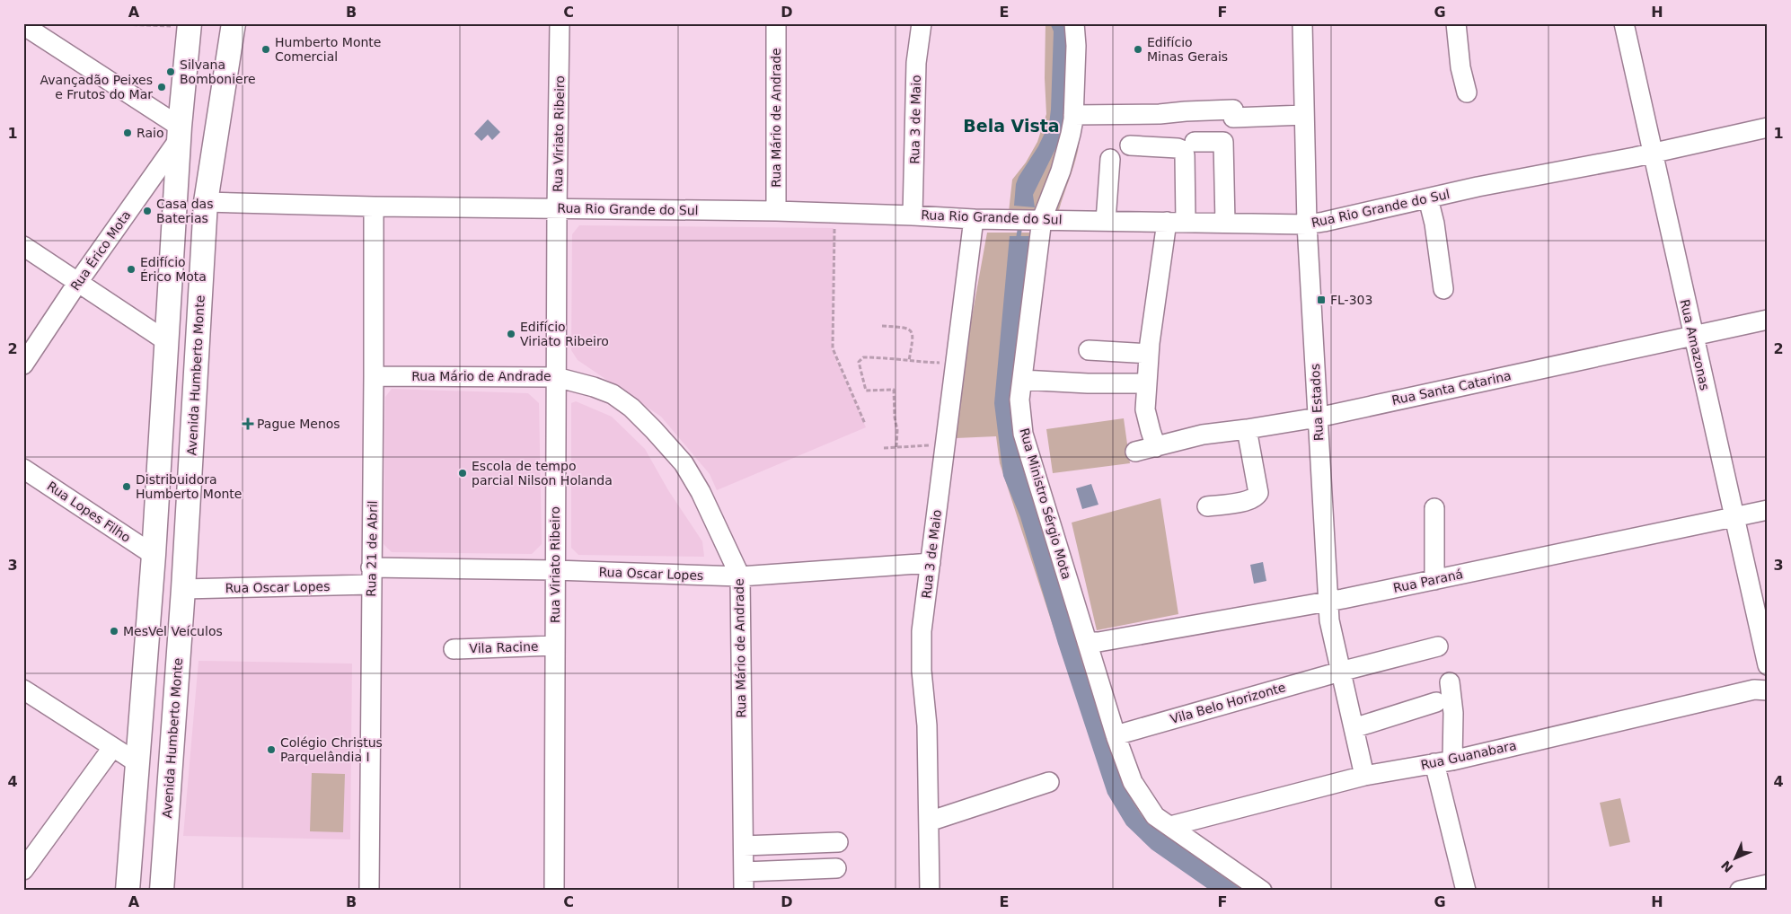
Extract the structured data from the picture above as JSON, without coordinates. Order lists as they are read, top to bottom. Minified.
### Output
{"streets":{"main road":["Avenida Humberto Monte"],"street":["Rua Mário de Andrade","Rua 3 de Maio","Rua Viriato Ribeiro","Rua Rio Grande do Sul","Rua Érico Mota","Rua Amazonas","Rua Santa Catarina","Rua Estados","Rua Ministro Sérgio Mota","Rua Lopes Filho","Rua 21 de Abril","Rua Oscar Lopes","Rua Paraná","Vila Racine","Vila Belo Horizonte","Rua Guanabara"]},"crossings":[["Rua Mário de Andrade","Rua Viriato Ribeiro"],["Rua Mário de Andrade","Rua Rio Grande do Sul"],["Rua Mário de Andrade","Rua 21 de Abril"],["Rua Mário de Andrade","Rua Oscar Lopes"],["Rua 3 de Maio","Rua Rio Grande do Sul"],["Rua 3 de Maio","Rua Oscar Lopes"],["Rua Viriato Ribeiro","Rua Rio Grande do Sul"],["Rua Viriato Ribeiro","Rua Oscar Lopes"],["Rua Viriato Ribeiro","Vila Racine"],["Rua Rio Grande do Sul","Rua Amazonas"],["Rua Rio Grande do Sul","Avenida Humberto Monte"],["Rua Rio Grande do Sul","Rua Estados"],["Rua Rio Grande do Sul","Rua Ministro Sérgio Mota"],["Rua Rio Grande do Sul","Rua 21 de Abril"],["Rua Amazonas","Rua Santa Catarina"],["Rua Amazonas","Rua Paraná"],["Avenida Humberto Monte","Rua Oscar Lopes"],["Rua Santa Catarina","Rua Estados"],["Rua Estados","Rua Paraná"],["Rua Estados","Vila Belo Horizonte"],["Rua Estados","Rua Guanabara"],["Rua Ministro Sérgio Mota","Rua Paraná"],["Rua Ministro Sérgio Mota","Vila Belo Horizonte"],["Rua Ministro Sérgio Mota","Rua Guanabara"],["Rua 21 de Abril","Rua Oscar Lopes"]],"districts":["Bela Vista"],"places":{"other":["Humberto Monte Comercial","Edifício Minas Gerais","Silvana Bomboniere","Avançadão Peixes e Frutos do Mar","Raio","Casa das Baterias","Edifício Érico Mota","Edifício Viriato Ribeiro","Escola de tempo parcial Nilson Holanda","Distribuidora Humberto Monte","MesVel Veículos","Colégio Christus Parquelândia I"],"transit":["FL-303"],"health":["Pague Menos"]},"north":"bottom left","grid":{"columns":["A","B","C","D","E","F","G","H"],"rows":["1","2","3","4"]}}
